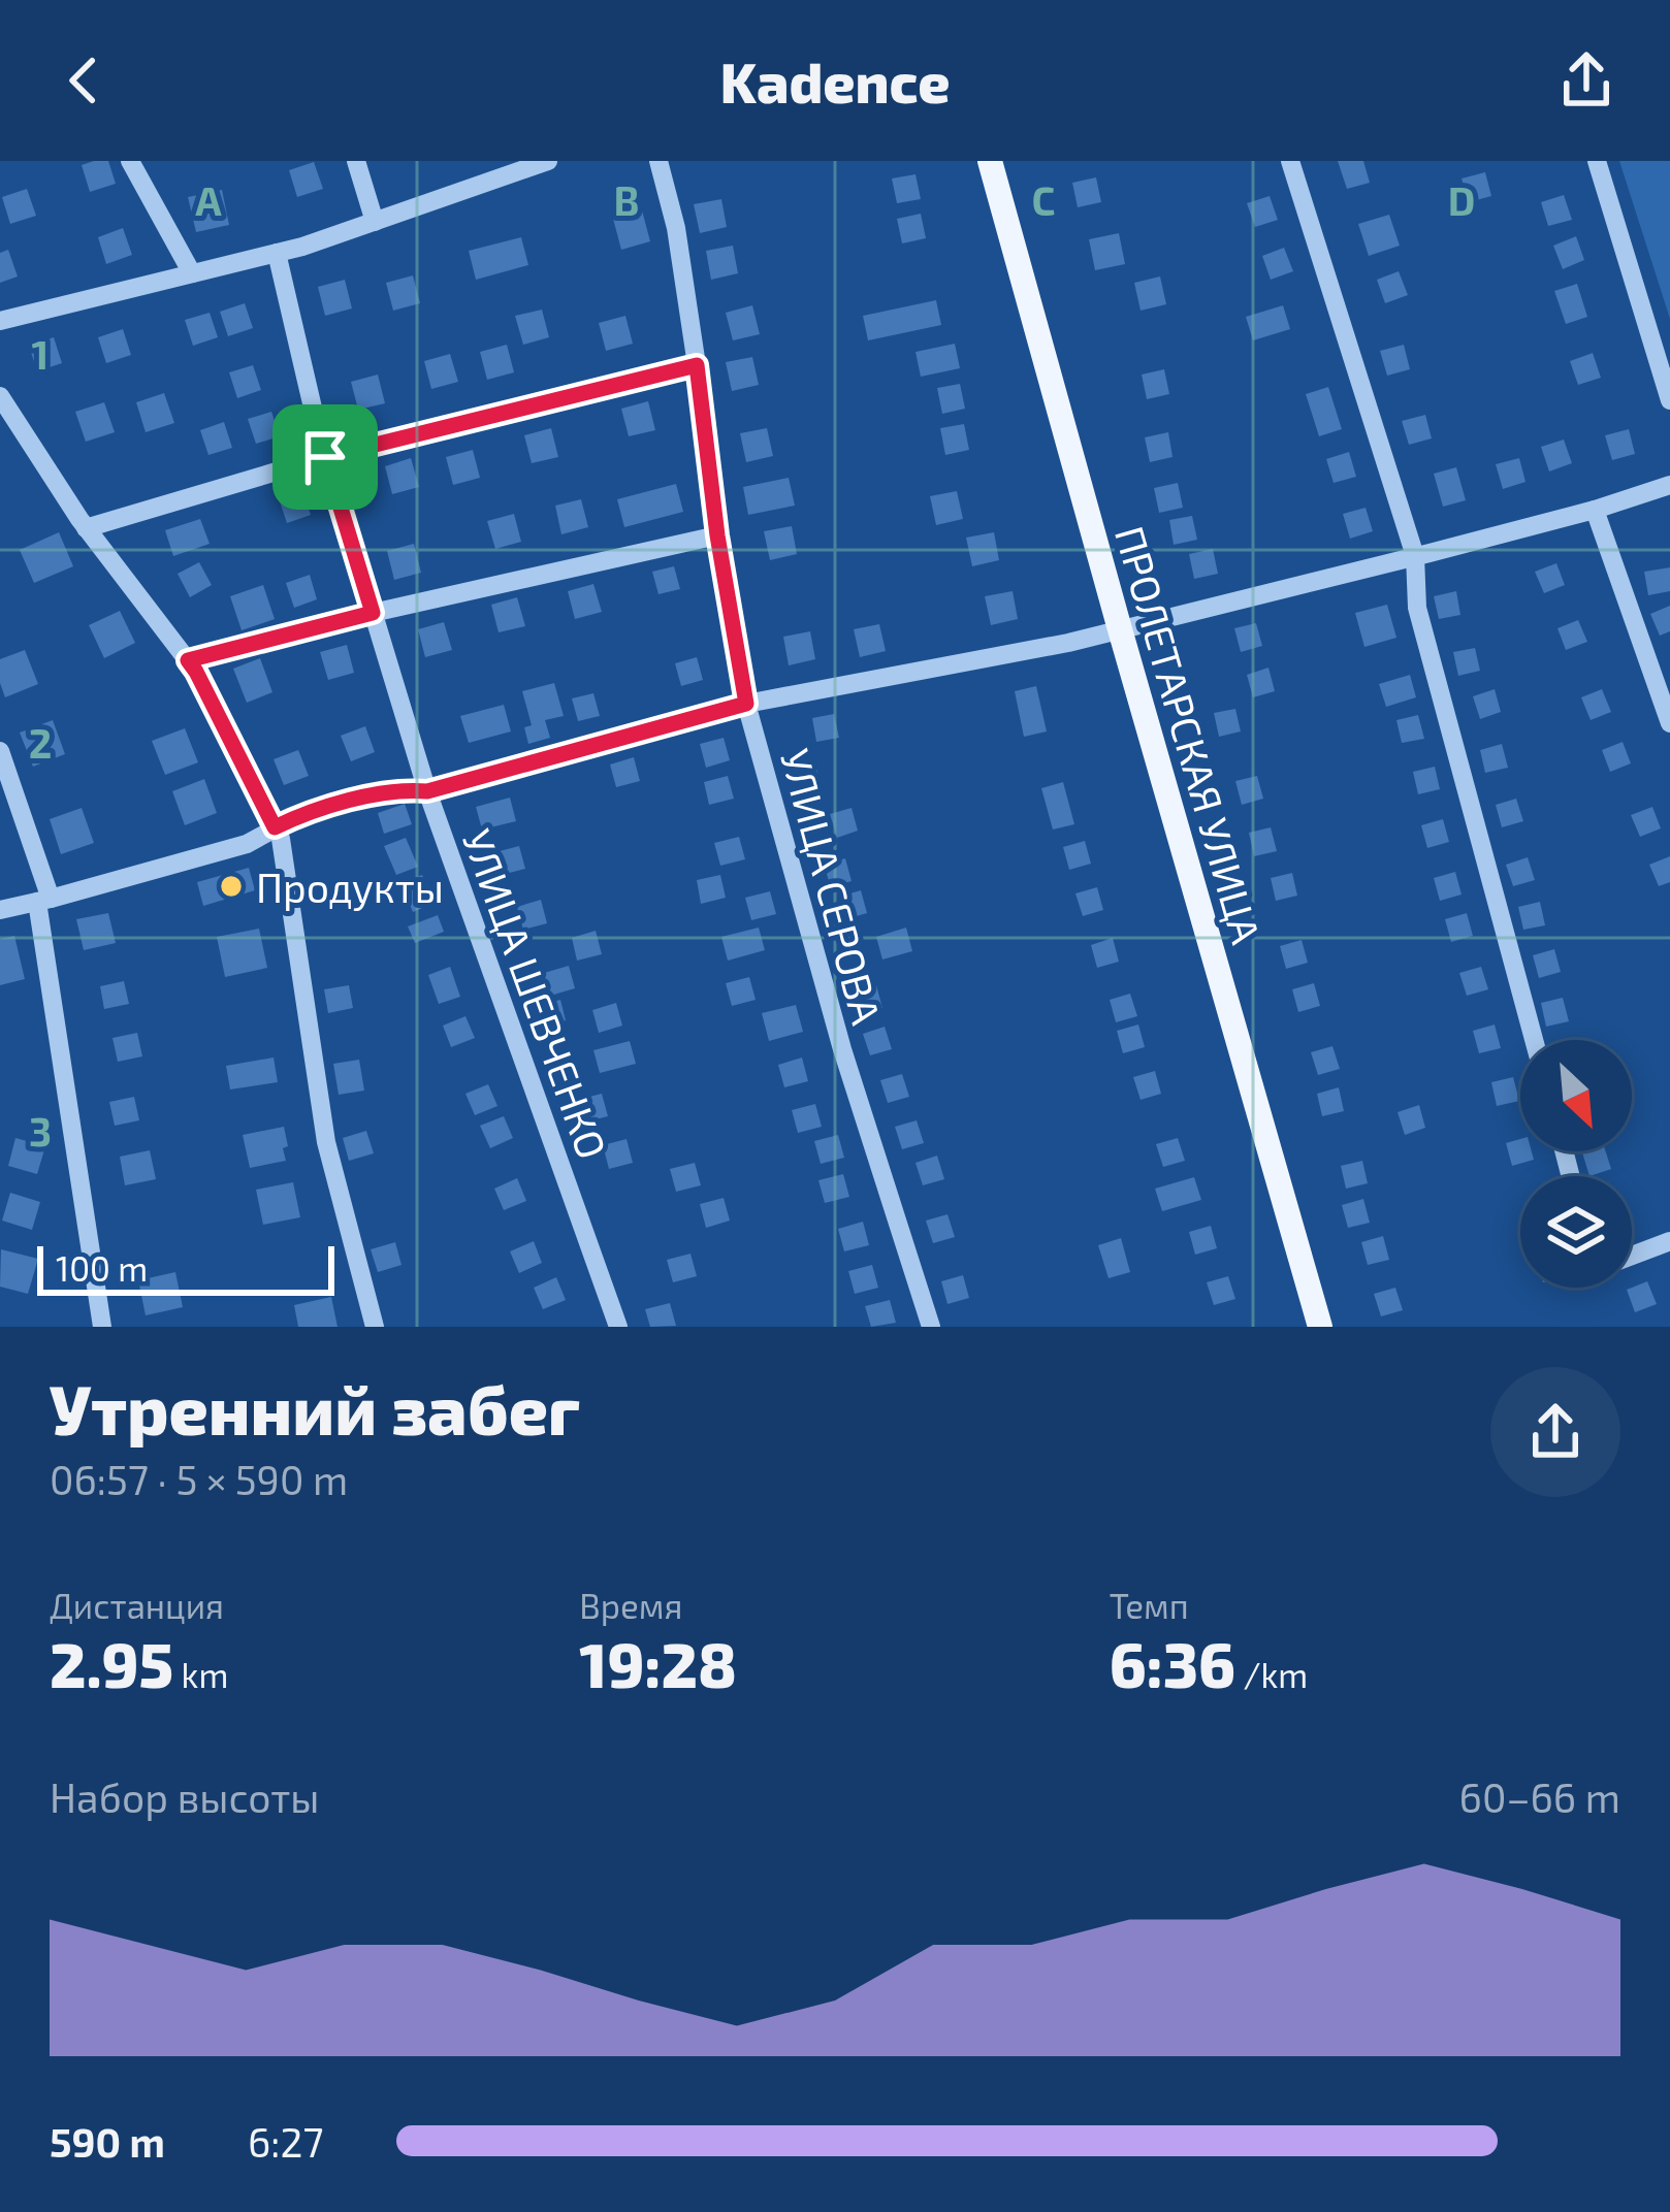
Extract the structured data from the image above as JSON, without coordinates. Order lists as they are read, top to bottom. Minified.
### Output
{"streets":{"main road":["ПРОЛЕТАРСКАЯ УЛИЦА"],"street":["УЛИЦА СЕРОВА","УЛИЦА ШЕВЧЕНКО"]},"places":["Продукты"],"scale_bar":"100 m","north":"bottom right","page":{"header":"Kadence","scale":"100 m","heading":["Утренний забег","06:57 · 5 × 590 m"],"stats":[["Дистанция","2.95 km"],["Время","19:28"],["Темп","6:36 /km"]],"chart":["Набор высоты","60–66 m"],"list":[{"name":"590 m","note":"6:27"}]},"grid":{"columns":["A","B","C","D"],"rows":["1","2","3"]}}
